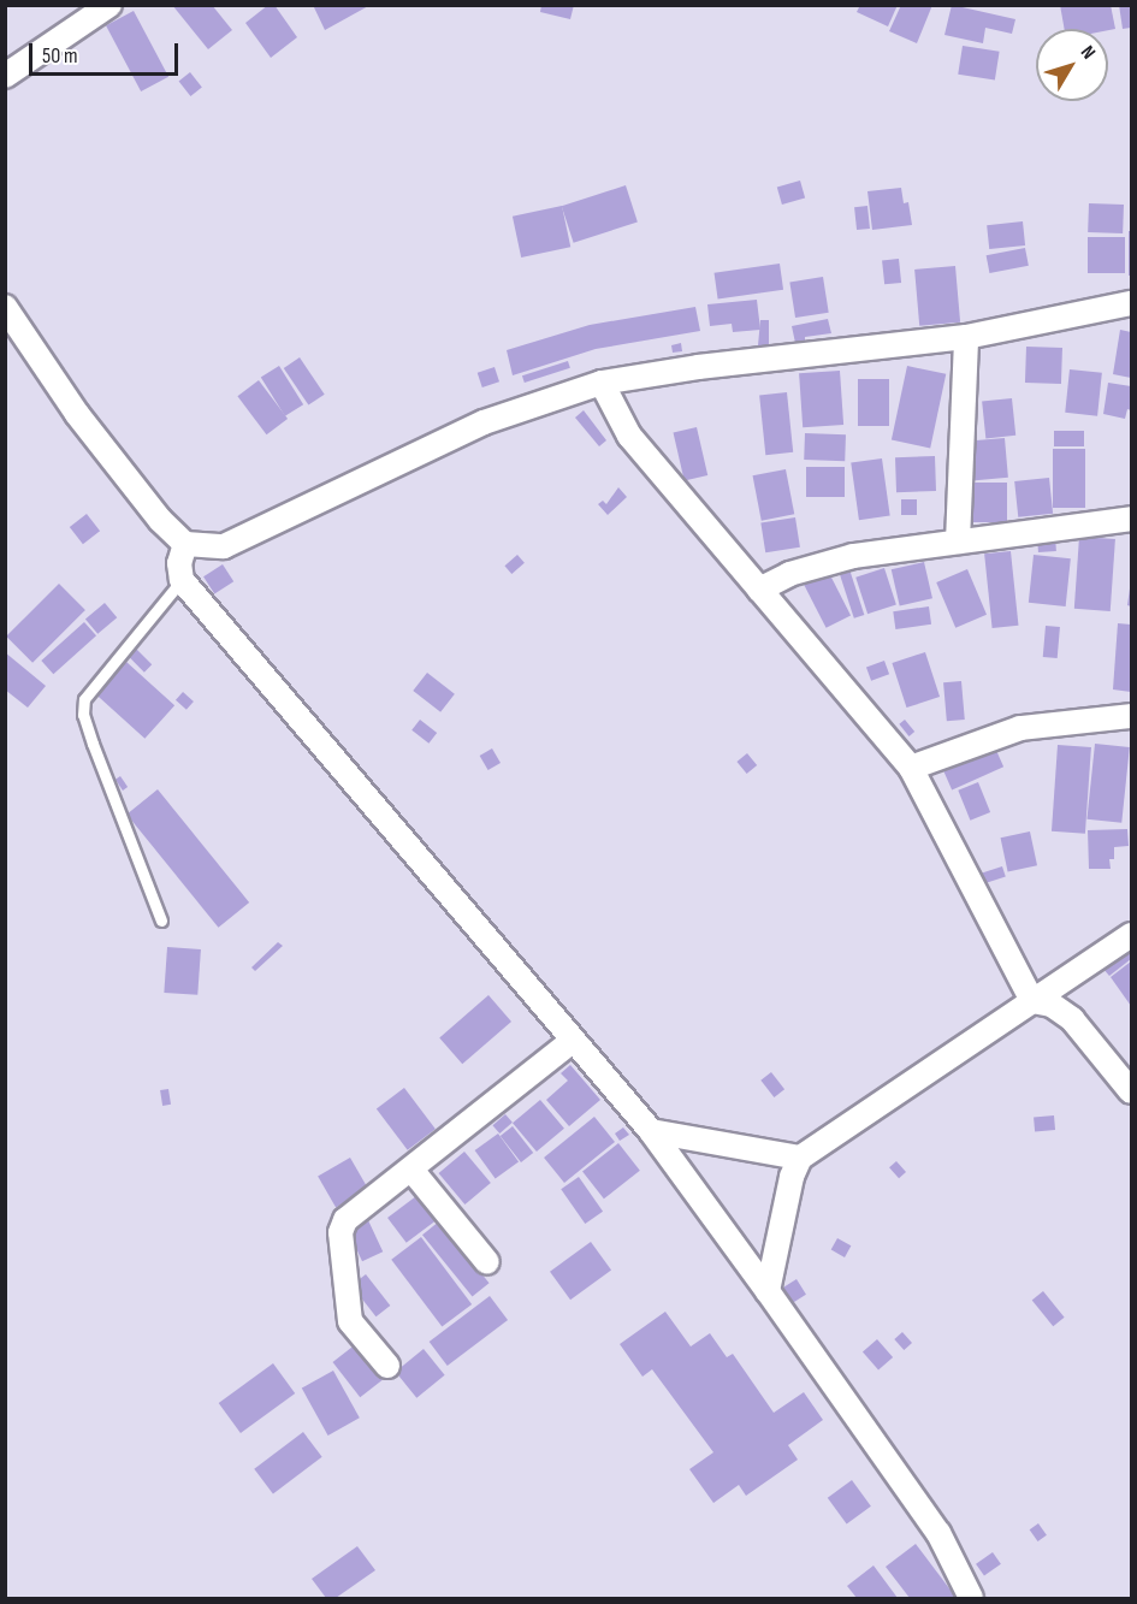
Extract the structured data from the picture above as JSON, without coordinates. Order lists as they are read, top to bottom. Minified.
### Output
{"scale_bar":"50 m","north":"top right"}
